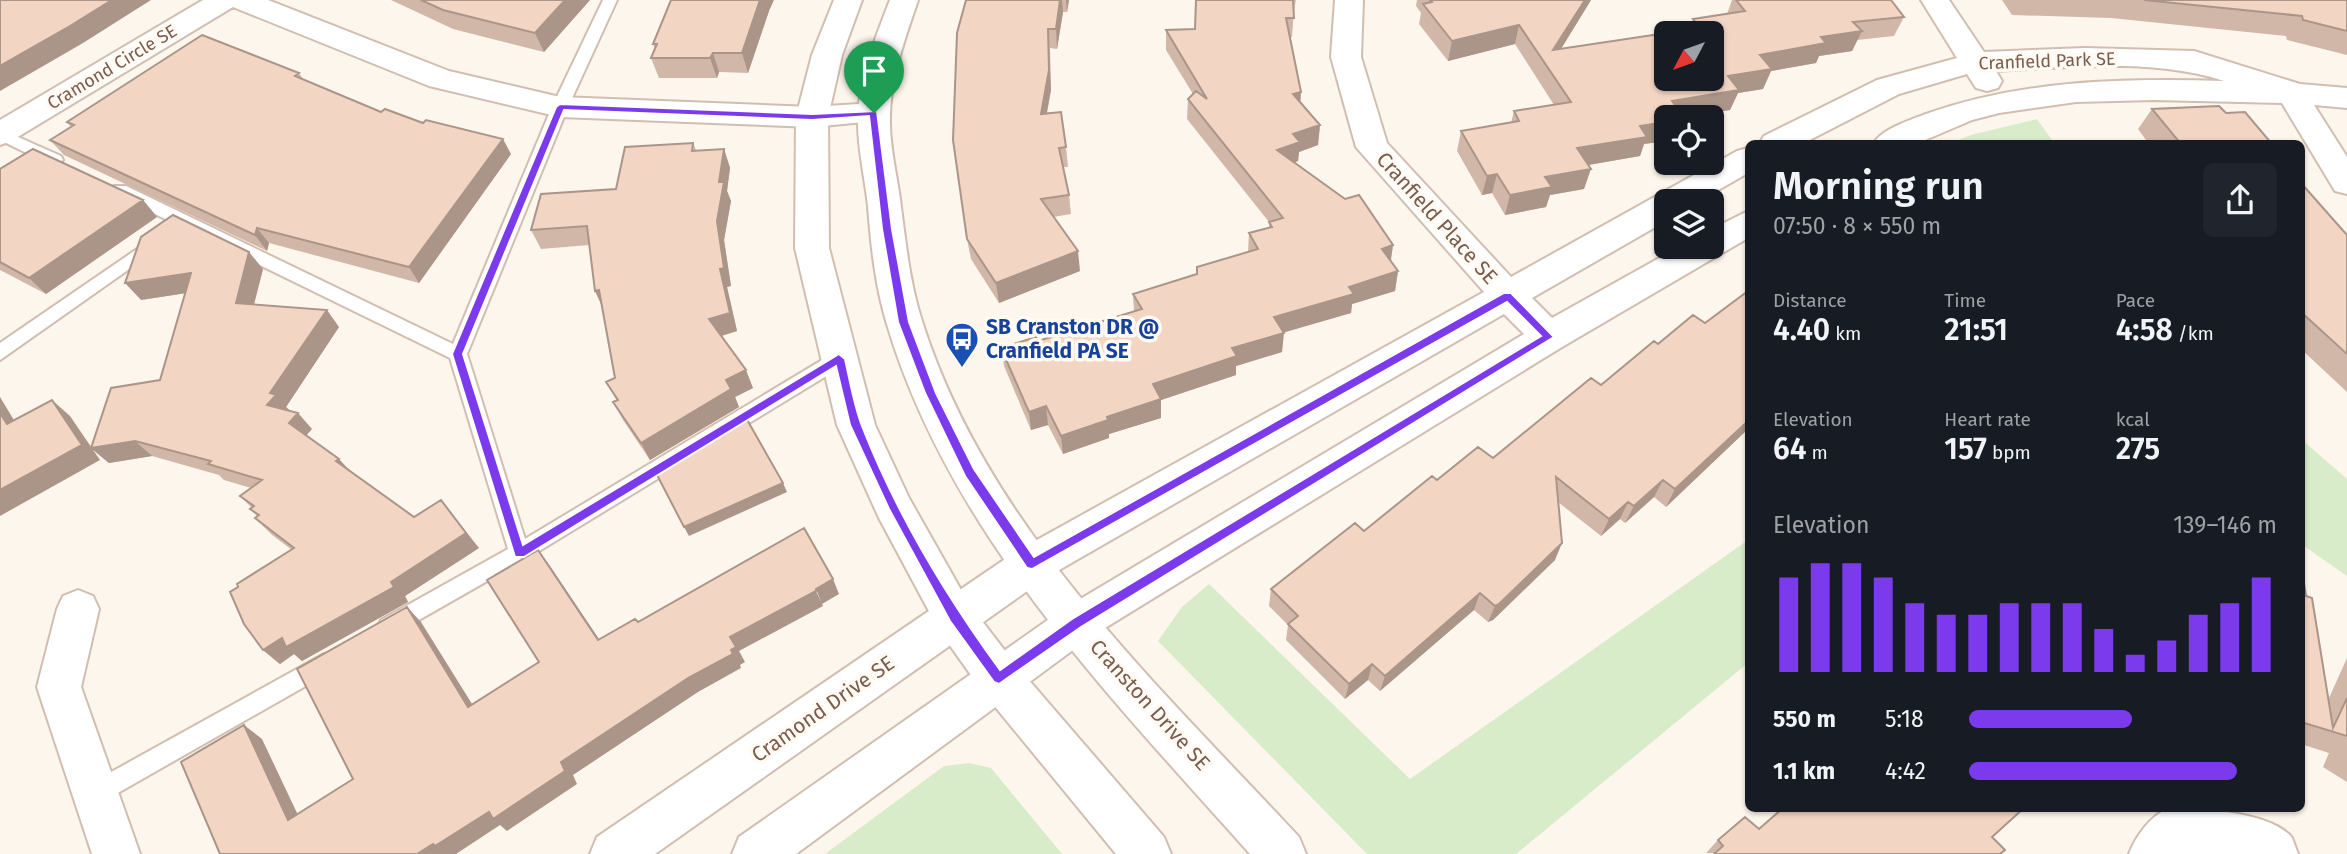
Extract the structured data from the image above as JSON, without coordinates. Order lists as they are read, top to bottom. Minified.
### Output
{"streets":{"street":["Cranfield Park SE","Cramond Circle SE","Cranfield Place SE","Cranston Drive SE","Cramond Drive SE"]},"crossings":[["Cranston Drive SE","Cramond Drive SE"]],"places":{"bus stop":["SB Cranston DR @ Cranfield PA SE"]},"north":"bottom left","page":{"heading":["Morning run","07:50 · 8 × 550 m"],"stats":[["Distance","4.40 km"],["Time","21:51"],["Pace","4:58 /km"],["Elevation","64 m"],["Heart rate","157 bpm"],["kcal","275"]],"chart":["Elevation","139–146 m"],"list":[{"name":"550 m","note":"5:18"},{"name":"1.1 km","note":"4:42"}]}}
